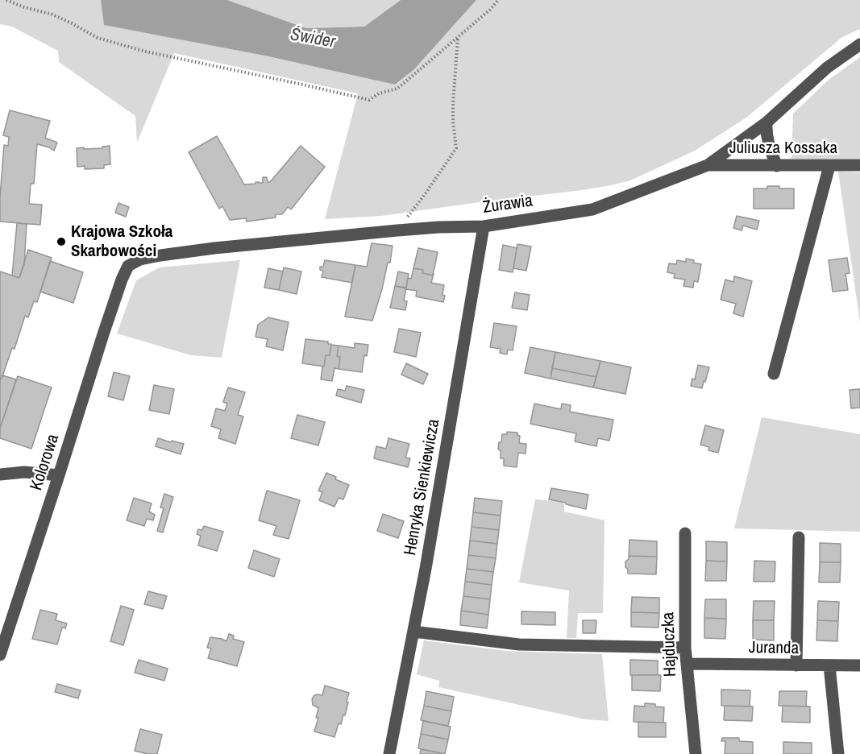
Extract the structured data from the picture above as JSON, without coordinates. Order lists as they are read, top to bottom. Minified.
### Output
{"streets":{"street":["Juliusza Kossaka","Żurawia","Kolorowa","Henryka Sienkiewicza","Hajduczka","Juranda"]},"crossings":[["Juliusza Kossaka","Żurawia"],["Żurawia","Kolorowa"],["Żurawia","Henryka Sienkiewicza"],["Hajduczka","Juranda"]],"water":["Świder"],"places":["Krajowa Szkoła Skarbowości"]}
